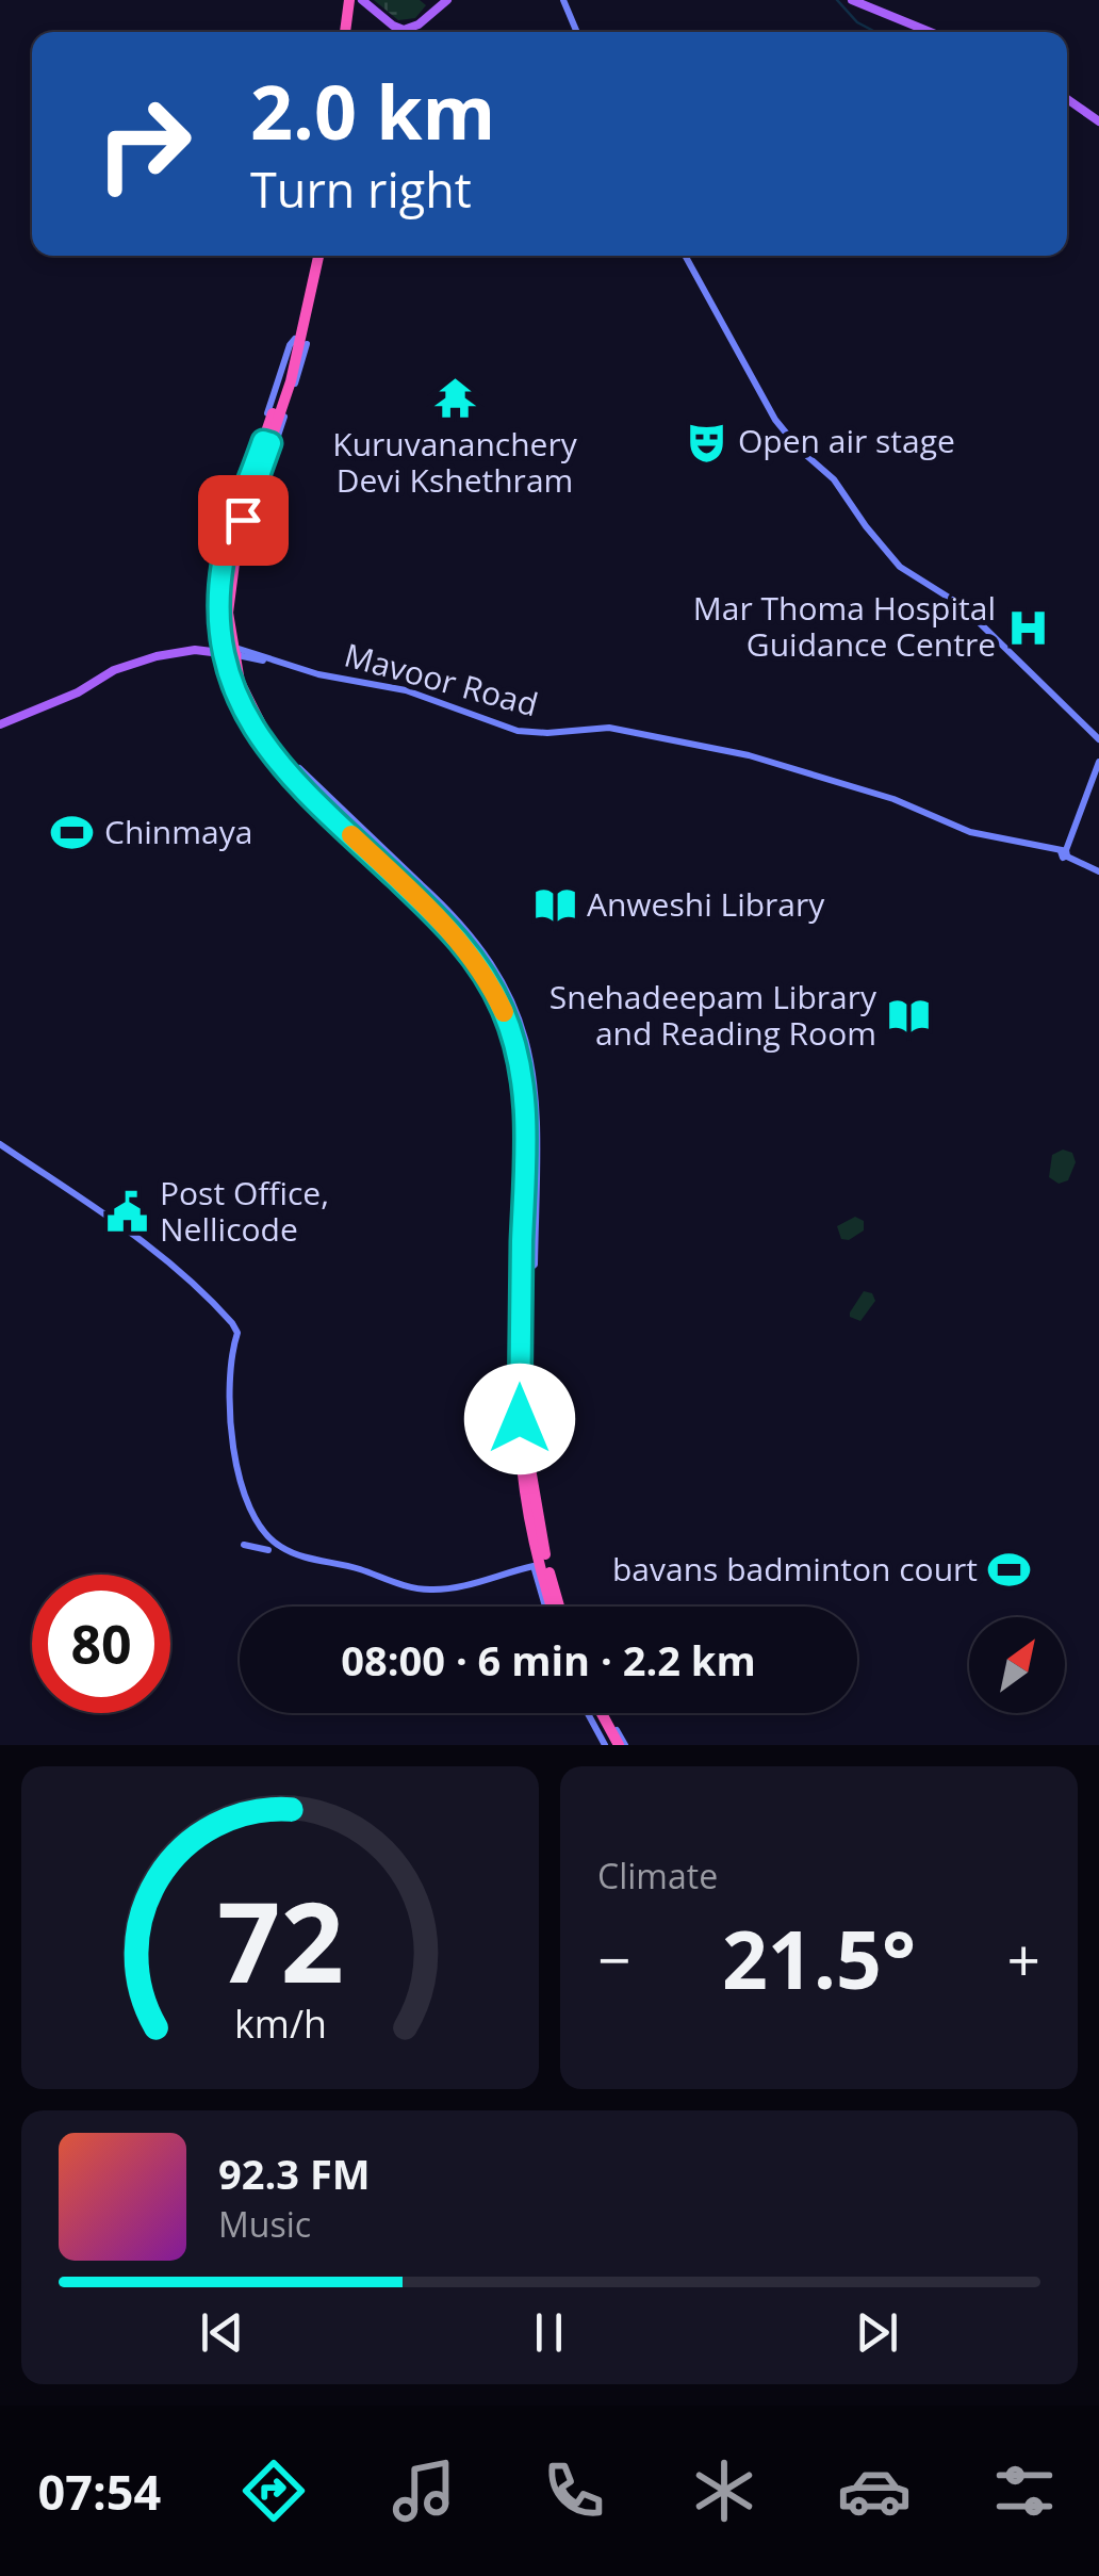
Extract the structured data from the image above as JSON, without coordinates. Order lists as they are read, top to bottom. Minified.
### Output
{"streets":{"main road":["Mavoor Road"]},"places":{"temple":["Kuruvananchery Devi Kshethram"],"theatre":["Open air stage"],"hospital":["Mar Thoma Hospital Guidance Centre"],"sports":["Chinmaya","bavans badminton court"],"library":["Anweshi Library","Snehadeepam Library and Reading Room"],"public building":["Post Office, Nellicode"]},"north":"top right","page":{"turn":["2.0 km","Turn right"],"limit":"80","trip":"08:00 · 6 min · 2.2 km","tile":"Climate","heat":["−","21.5°","+"],"song":["92.3 FM","Music"],"tabs":"07:54","gauge":["72","km/h"]}}
